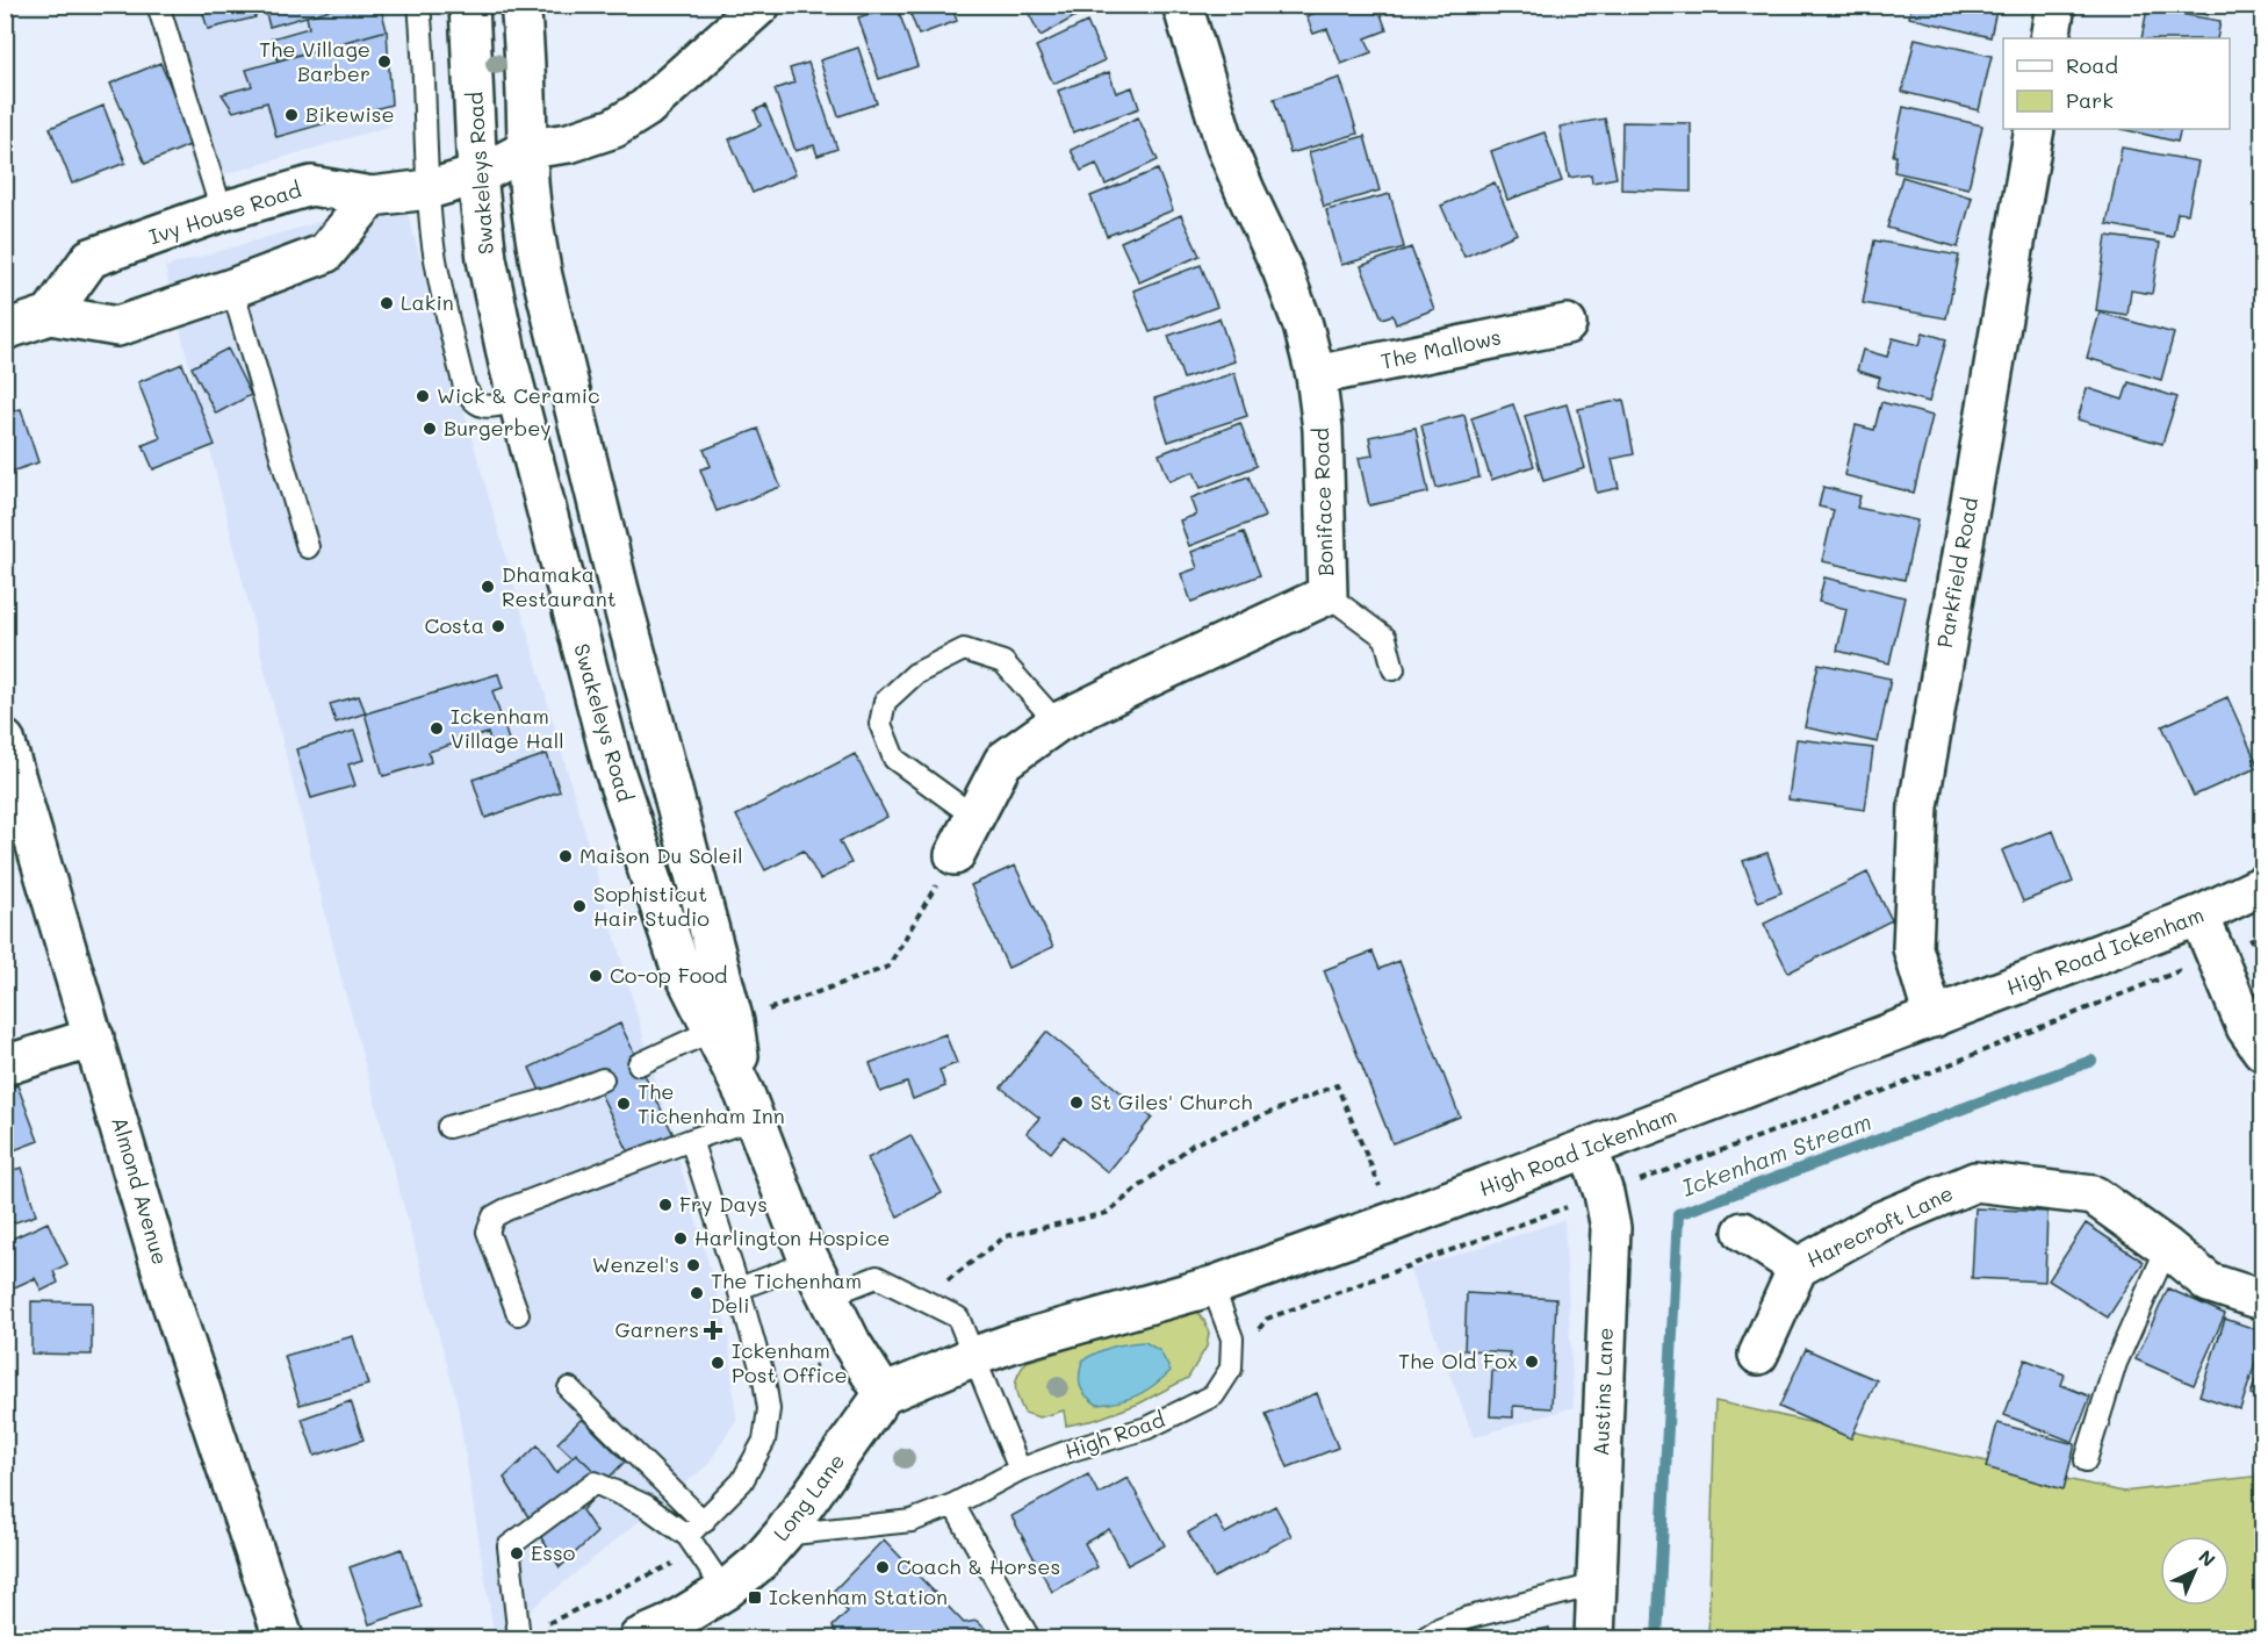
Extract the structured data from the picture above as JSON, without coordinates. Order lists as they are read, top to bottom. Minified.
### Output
{"streets":{"street":["Swakeleys Road","Ivy House Road","The Mallows","Boniface Road","Parkfield Road","High Road Ickenham","Almond Avenue","Harecroft Lane","Austins Lane","Long Lane"],"lane":["High Road"]},"crossings":[["Swakeleys Road","Ivy House Road"],["Swakeleys Road","High Road Ickenham"],["Swakeleys Road","Long Lane"],["The Mallows","Boniface Road"],["Parkfield Road","High Road Ickenham"],["High Road Ickenham","Austins Lane"],["High Road Ickenham","Long Lane"],["High Road","Long Lane"]],"water":["Ickenham Stream"],"places":{"other":["The Village Barber","Bikewise","Lakin","Wick & Ceramic","Burgerbey","Dhamaka Restaurant","Costa","Ickenham Village Hall","Maison Du Soleil","Sophisticut Hair Studio","Co-op Food","St Giles' Church","The Tichenham Inn","Fry Days","Harlington Hospice","Wenzel's","The Tichenham Deli","The Old Fox","Ickenham Post Office","Esso","Coach & Horses"],"health":["Garners"],"transit":["Ickenham Station"]},"legend":["Road","Park"],"north":"top right"}
